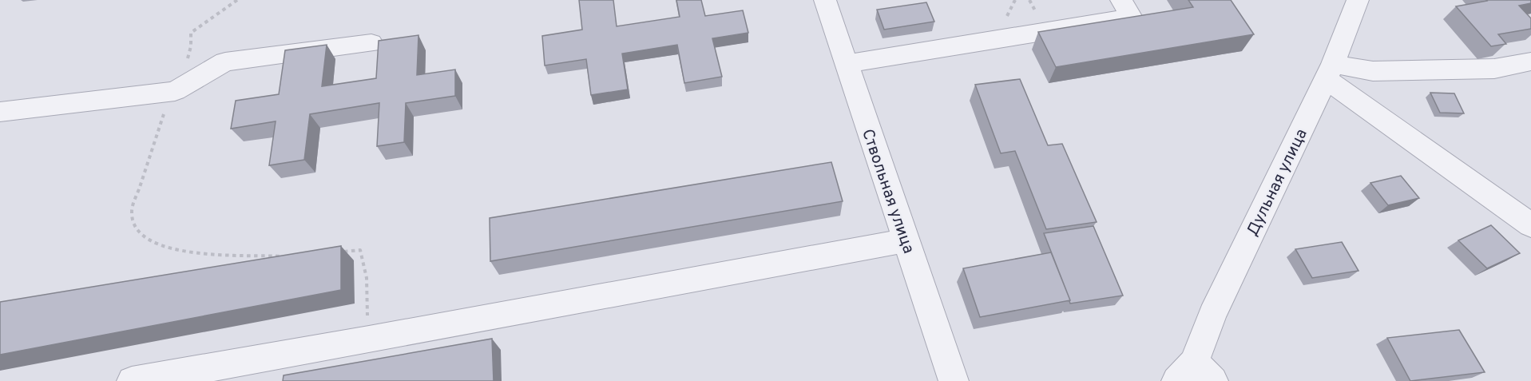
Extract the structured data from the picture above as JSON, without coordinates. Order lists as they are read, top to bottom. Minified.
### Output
{"streets":{"street":["Дульная улица","Ствольная улица"]}}
